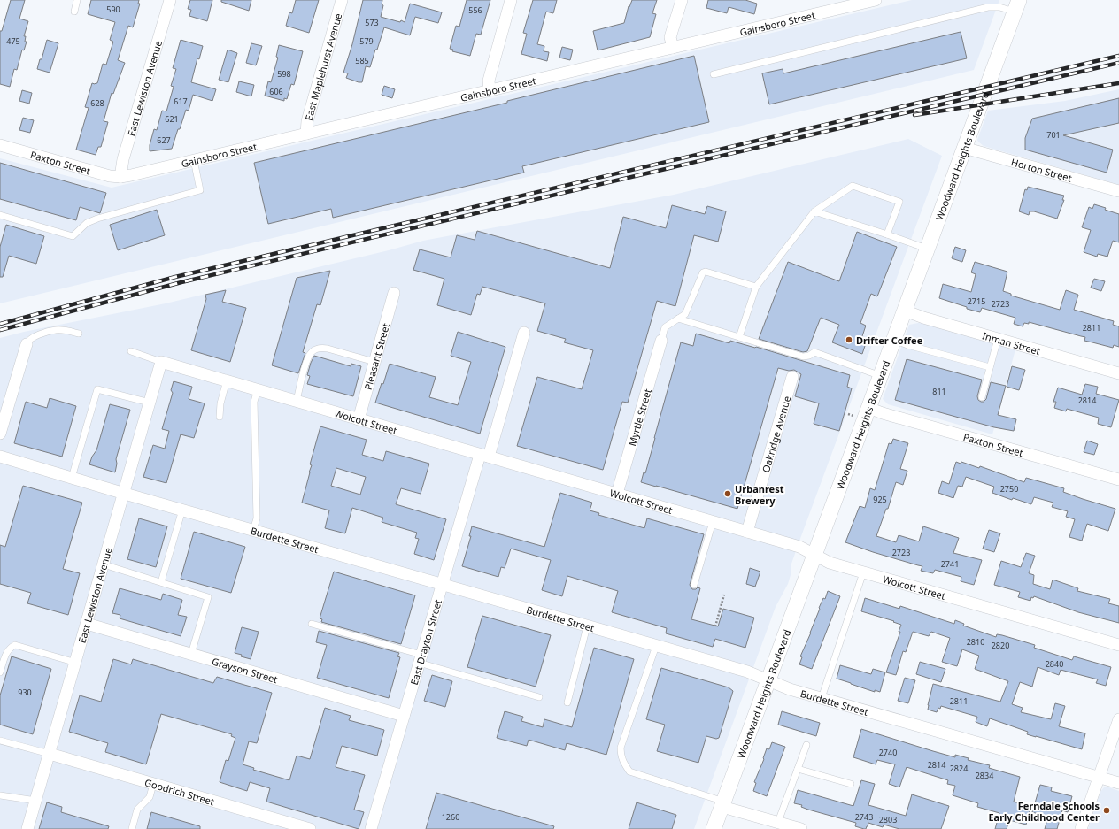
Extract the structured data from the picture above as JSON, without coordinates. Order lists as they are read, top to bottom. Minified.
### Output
{"streets":{"street":["Gainsboro Street","East Maplehurst Avenue","East Lewiston Avenue","Woodward Heights Boulevard","Paxton Street","Horton Street","Inman Street","Pleasant Street","Myrtle Street","Wolcott Street","Oakridge Avenue","Burdette Street","East Drayton Street","Grayson Street","Goodrich Street"]},"crossings":[["Gainsboro Street","East Maplehurst Avenue"],["Gainsboro Street","East Lewiston Avenue"],["Gainsboro Street","Paxton Street"],["East Lewiston Avenue","Paxton Street"],["East Lewiston Avenue","Wolcott Street"],["East Lewiston Avenue","Burdette Street"],["East Lewiston Avenue","Grayson Street"],["East Lewiston Avenue","Goodrich Street"],["Woodward Heights Boulevard","Paxton Street"],["Woodward Heights Boulevard","Horton Street"],["Woodward Heights Boulevard","Inman Street"],["Woodward Heights Boulevard","Wolcott Street"],["Woodward Heights Boulevard","Burdette Street"],["Pleasant Street","Wolcott Street"],["Myrtle Street","Wolcott Street"],["Wolcott Street","Oakridge Avenue"],["Wolcott Street","East Drayton Street"],["Burdette Street","East Drayton Street"],["East Drayton Street","Grayson Street"]],"places":["Drifter Coffee","Urbanrest Brewery","Ferndale Schools Early Childhood Center"],"house_numbers":["590","556","573","475","579","585","598","606","617","628","621","701","627","2715","2723","2811","811","2814","2750","925","2723","2741","2810","2820","2840","930","2811","2740","2814","2824","2834","1260","2743","2803"]}
